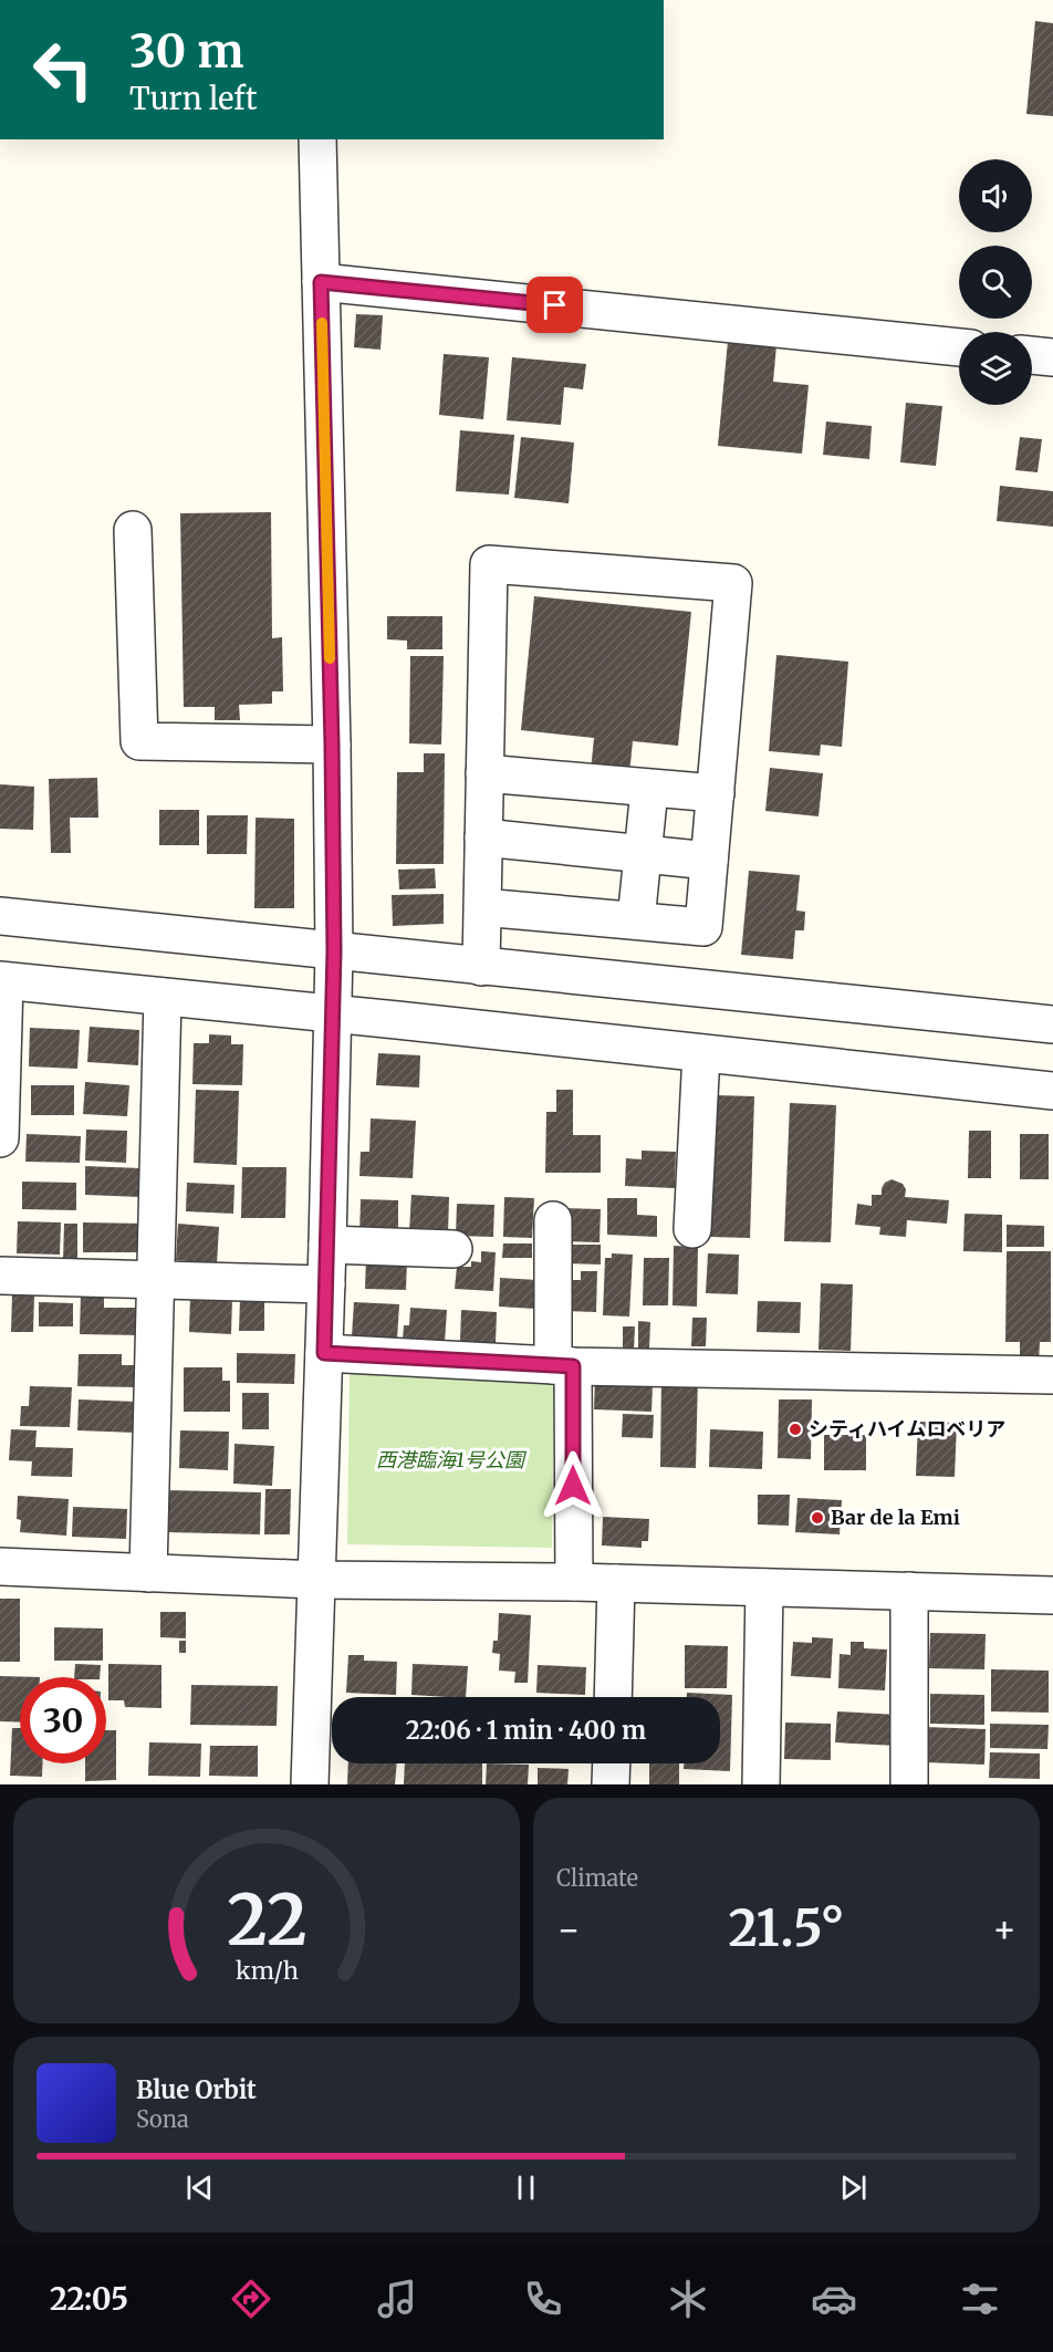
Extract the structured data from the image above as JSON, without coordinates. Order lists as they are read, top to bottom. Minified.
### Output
{"parks":["西港臨海1号公園"],"places":["シティハイムロベリア","Bar de la Emi"],"page":{"turn":["30 m","Turn left"],"limit":"30","trip":"22:06 · 1 min · 400 m","tile":"Climate","heat":["−","21.5°","+"],"song":["Blue Orbit","Sona"],"tabs":"22:05","gauge":["22","km/h"]}}
